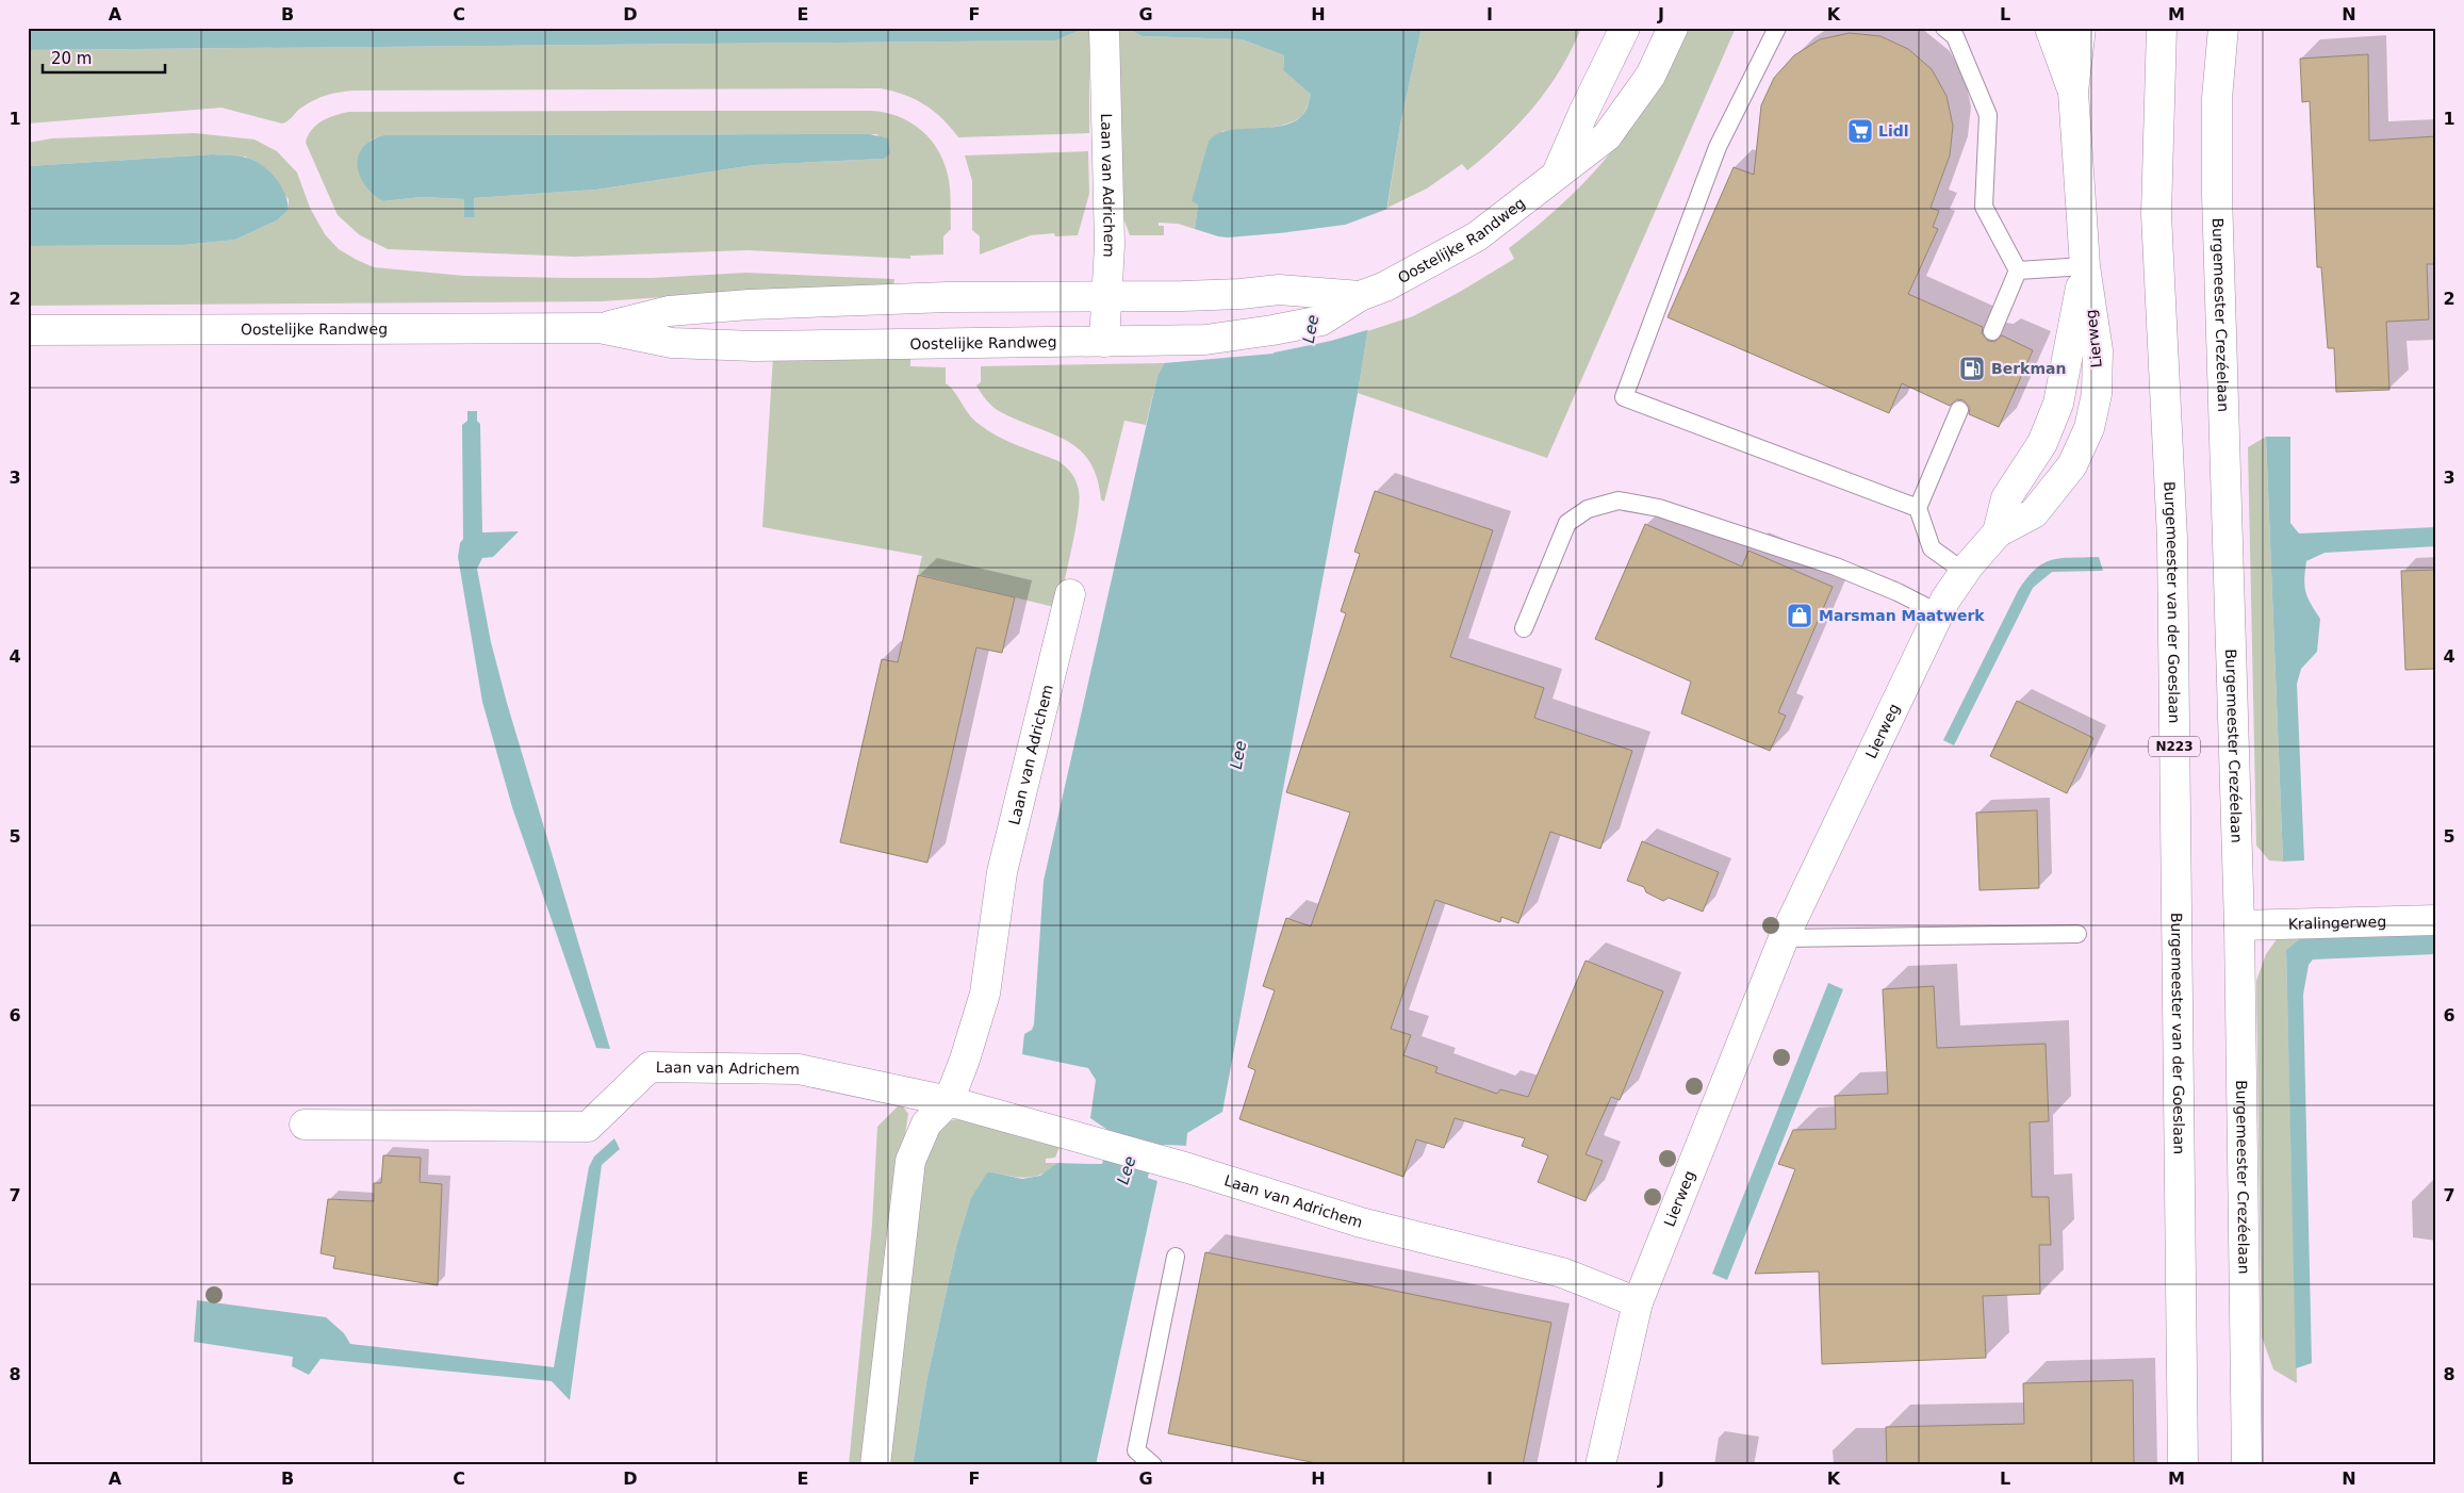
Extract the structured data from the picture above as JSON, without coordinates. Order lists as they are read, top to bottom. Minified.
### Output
{"streets":{"street":["Laan van Adrichem","Oostelijke Randweg","Burgemeester Crezéelaan","Lierweg","Burgemeester van der Goeslaan","N223","Kralingerweg"]},"crossings":[["Laan van Adrichem","Oostelijke Randweg"],["Laan van Adrichem","Lierweg"],["Burgemeester Crezéelaan","Kralingerweg"]],"water":["Lee"],"places":{"supermarket":["Lidl"],"fuel station":["Berkman"],"shop":["Marsman Maatwerk"]},"scale_bar":"20 m","grid":{"columns":["A","B","C","D","E","F","G","H","I","J","K","L","M","N"],"rows":["1","2","3","4","5","6","7","8"]}}
